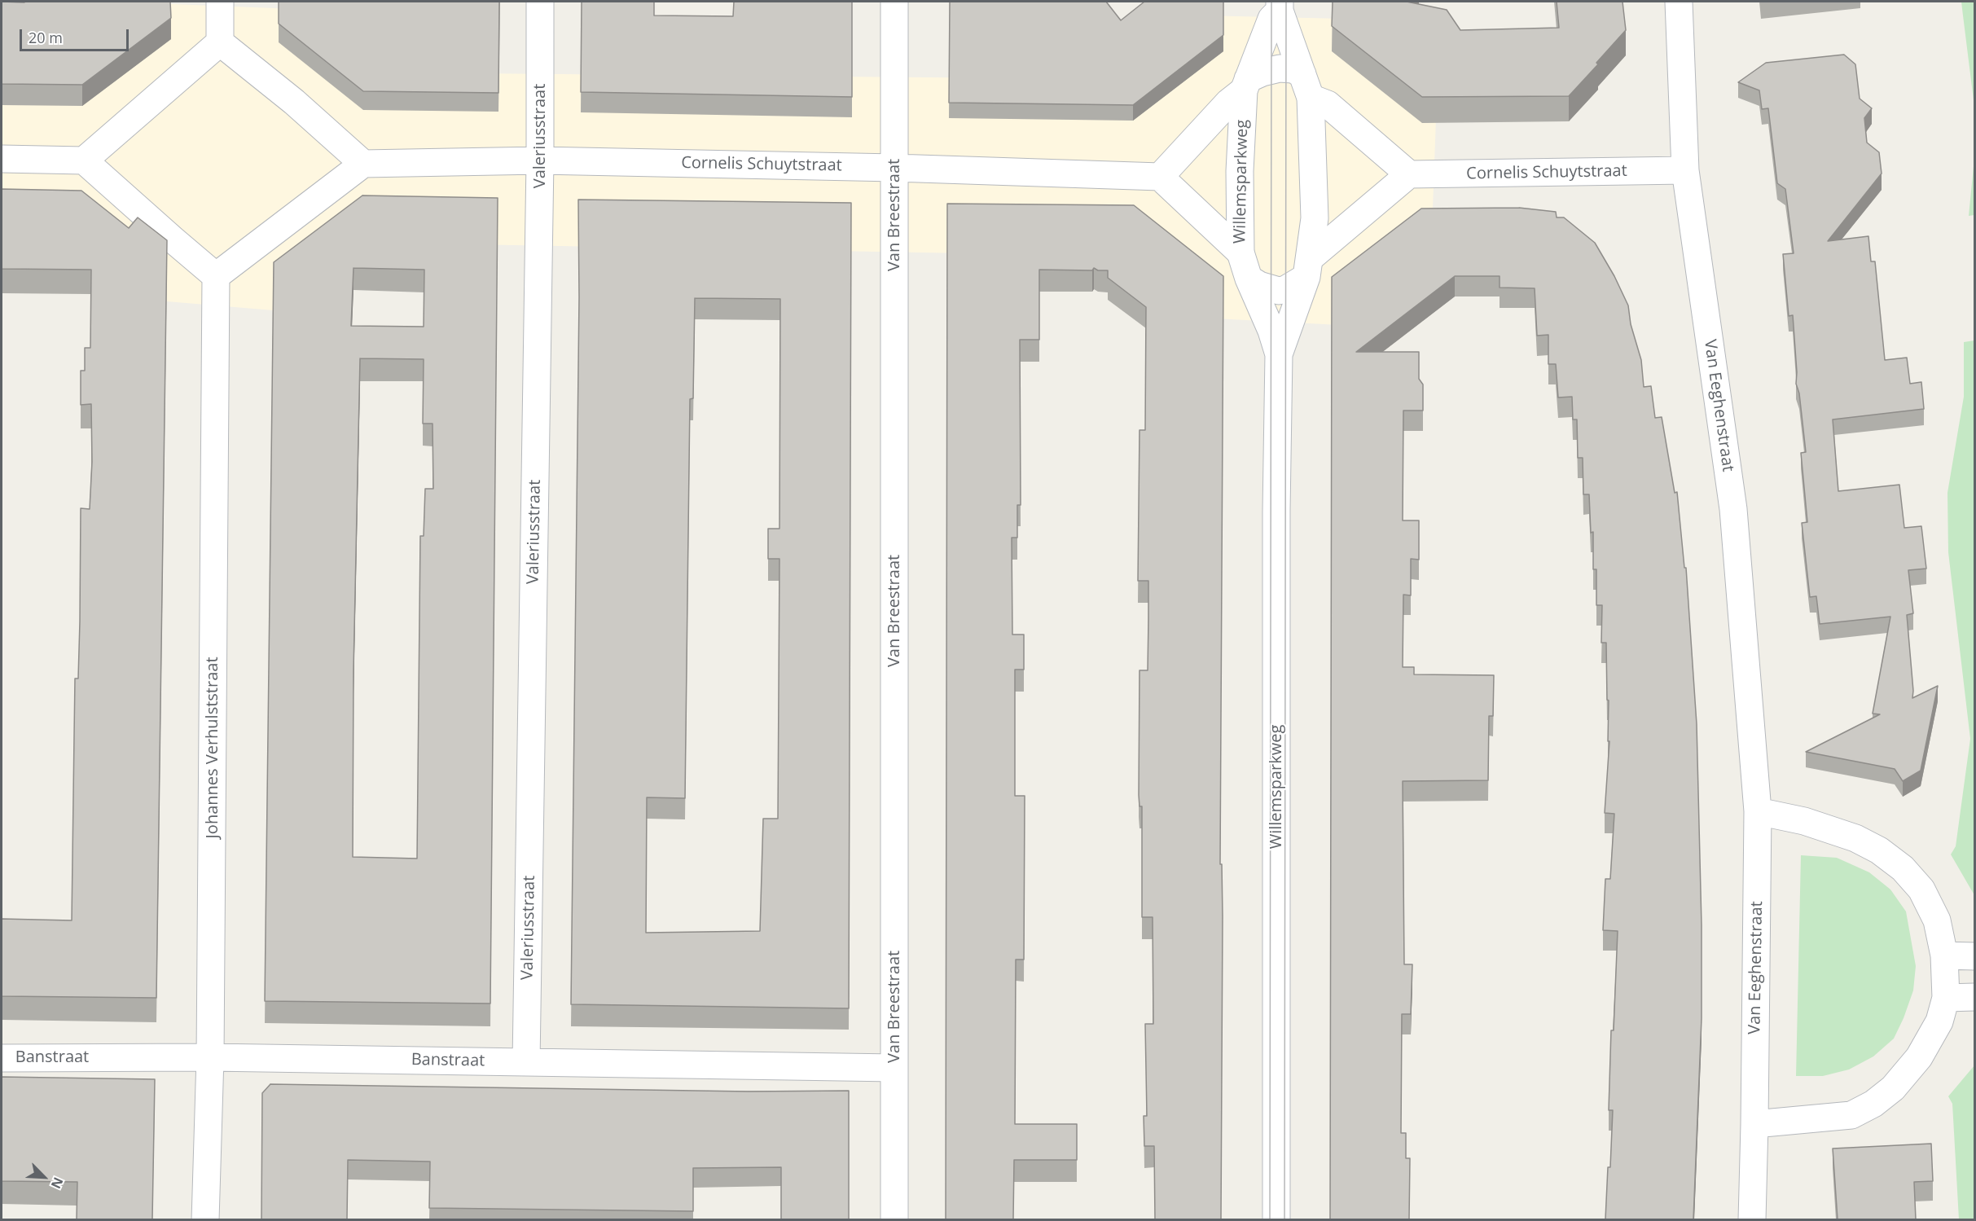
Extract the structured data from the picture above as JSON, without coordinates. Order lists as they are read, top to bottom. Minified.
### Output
{"streets":{"street":["Valeriusstraat","Cornelis Schuytstraat","Willemsparkweg","Van Breestraat","Van Eeghenstraat","Johannes Verhulststraat","Banstraat"]},"crossings":[["Valeriusstraat","Cornelis Schuytstraat"],["Valeriusstraat","Banstraat"],["Cornelis Schuytstraat","Van Breestraat"],["Cornelis Schuytstraat","Van Eeghenstraat"],["Van Breestraat","Banstraat"],["Johannes Verhulststraat","Banstraat"]],"scale_bar":"20 m","north":"bottom right"}
